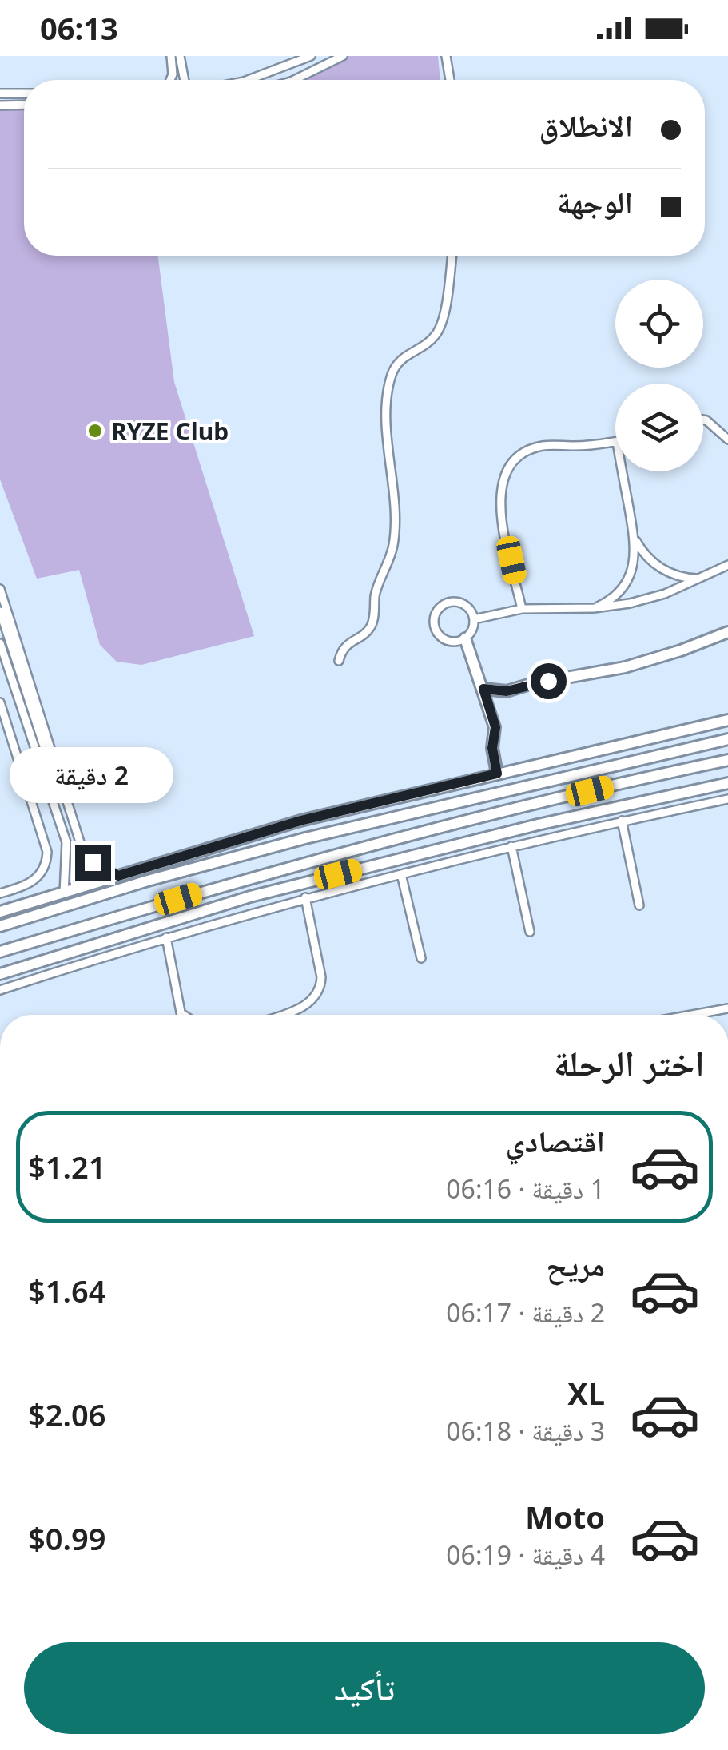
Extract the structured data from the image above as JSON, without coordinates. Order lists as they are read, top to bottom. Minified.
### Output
{"places":["RYZE Club"],"page":{"status":"06:13","banner":["الانطلاق","الوجهة"],"bubble":"2 دقيقة","heading":"اختر الرحلة","list":[{"name":"اقتصادي","note":"1 دقيقة · 06:16","value":"$1.21"},{"name":"مريح","note":"2 دقيقة · 06:17","value":"$1.64"},{"name":"XL","note":"3 دقيقة · 06:18","value":"$2.06"},{"name":"Moto","note":"4 دقيقة · 06:19","value":"$0.99"}],"buttons":"تأكيد"}}
